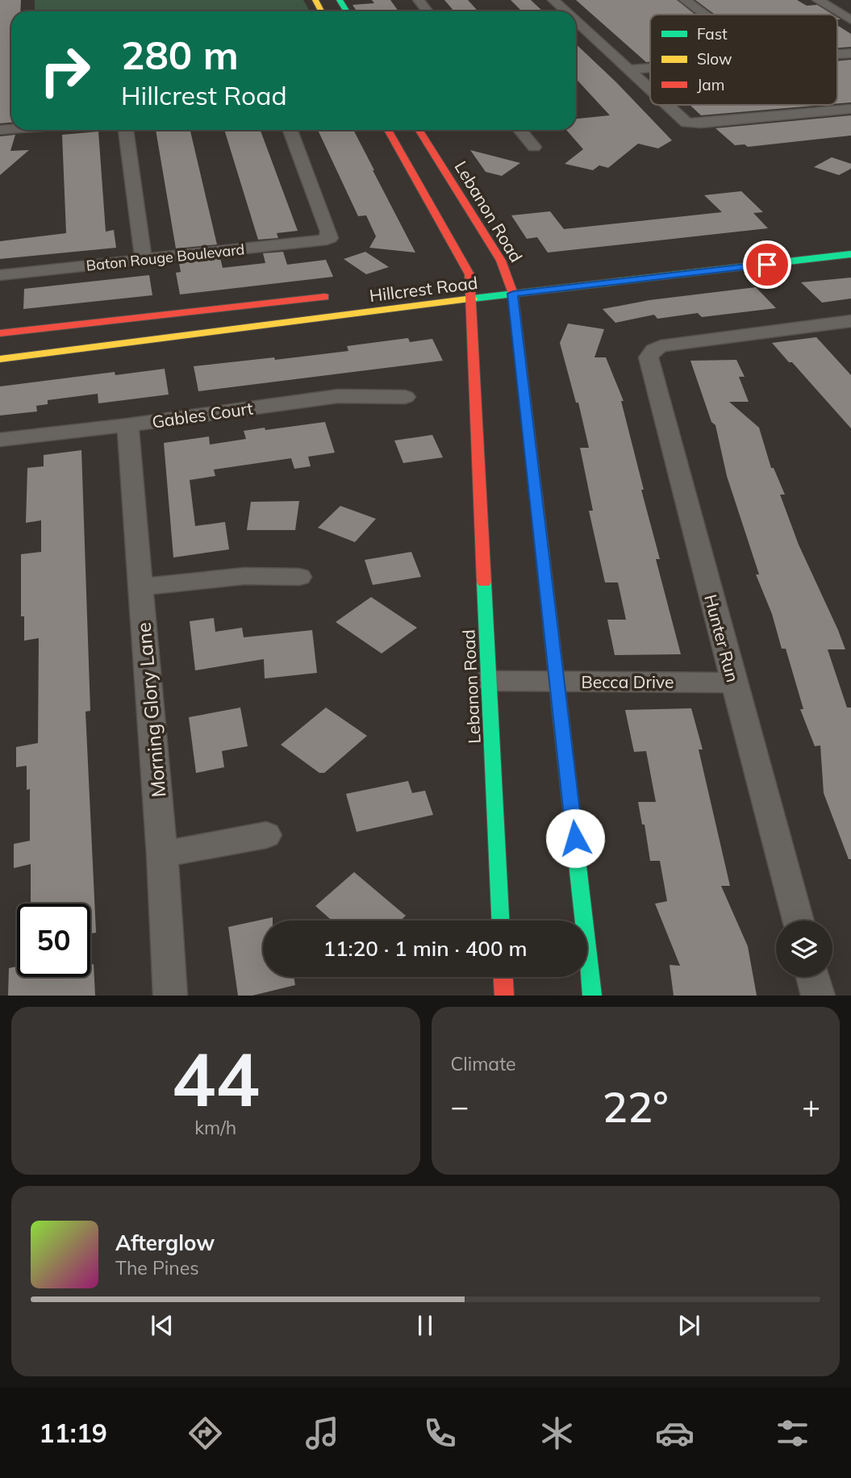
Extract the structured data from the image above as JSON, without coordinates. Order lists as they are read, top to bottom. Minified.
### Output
{"streets":{"main road":["Lebanon Road","Hillcrest Road"],"street":["Baton Rouge Boulevard","Gables Court","Hunter Run","Becca Drive","Morning Glory Lane"]},"crossings":[["Lebanon Road","Hillcrest Road"],["Lebanon Road","Becca Drive"],["Gables Court","Morning Glory Lane"],["Hunter Run","Becca Drive"]],"legend":["Fast","Slow","Jam"],"page":{"turn":["280 m","Hillcrest Road"],"limit":"50","trip":"11:20 · 1 min · 400 m","tile":[["44","km/h"],"Climate"],"heat":["−","22°","+"],"song":["Afterglow","The Pines"],"tabs":"11:19"}}
